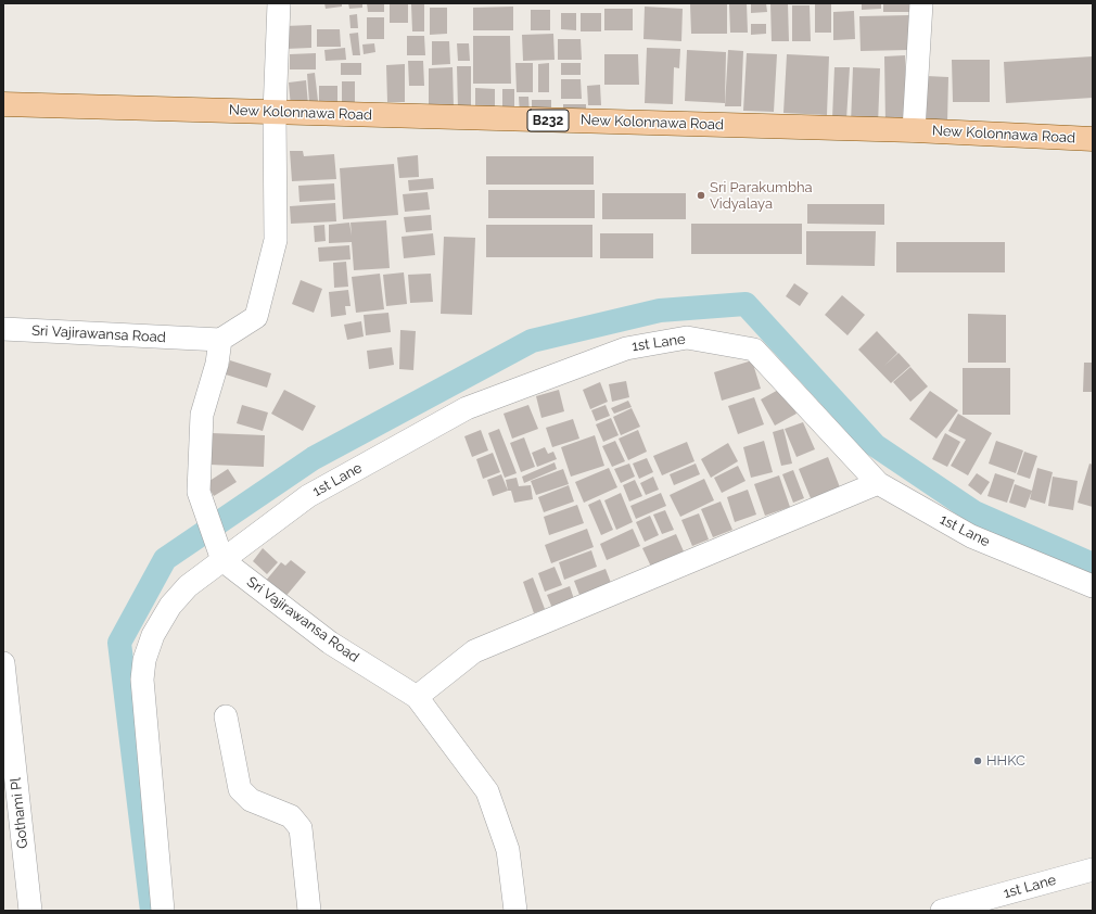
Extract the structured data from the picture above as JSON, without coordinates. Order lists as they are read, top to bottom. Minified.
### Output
{"streets":{"main road":["New Kolonnawa Road","B232"],"street":["Sri Vajirawansa Road","1st Lane","Gothami Pl"]},"crossings":[["Sri Vajirawansa Road","1st Lane"]],"places":["Sri Parakumbha Vidyalaya","HHKC"]}
